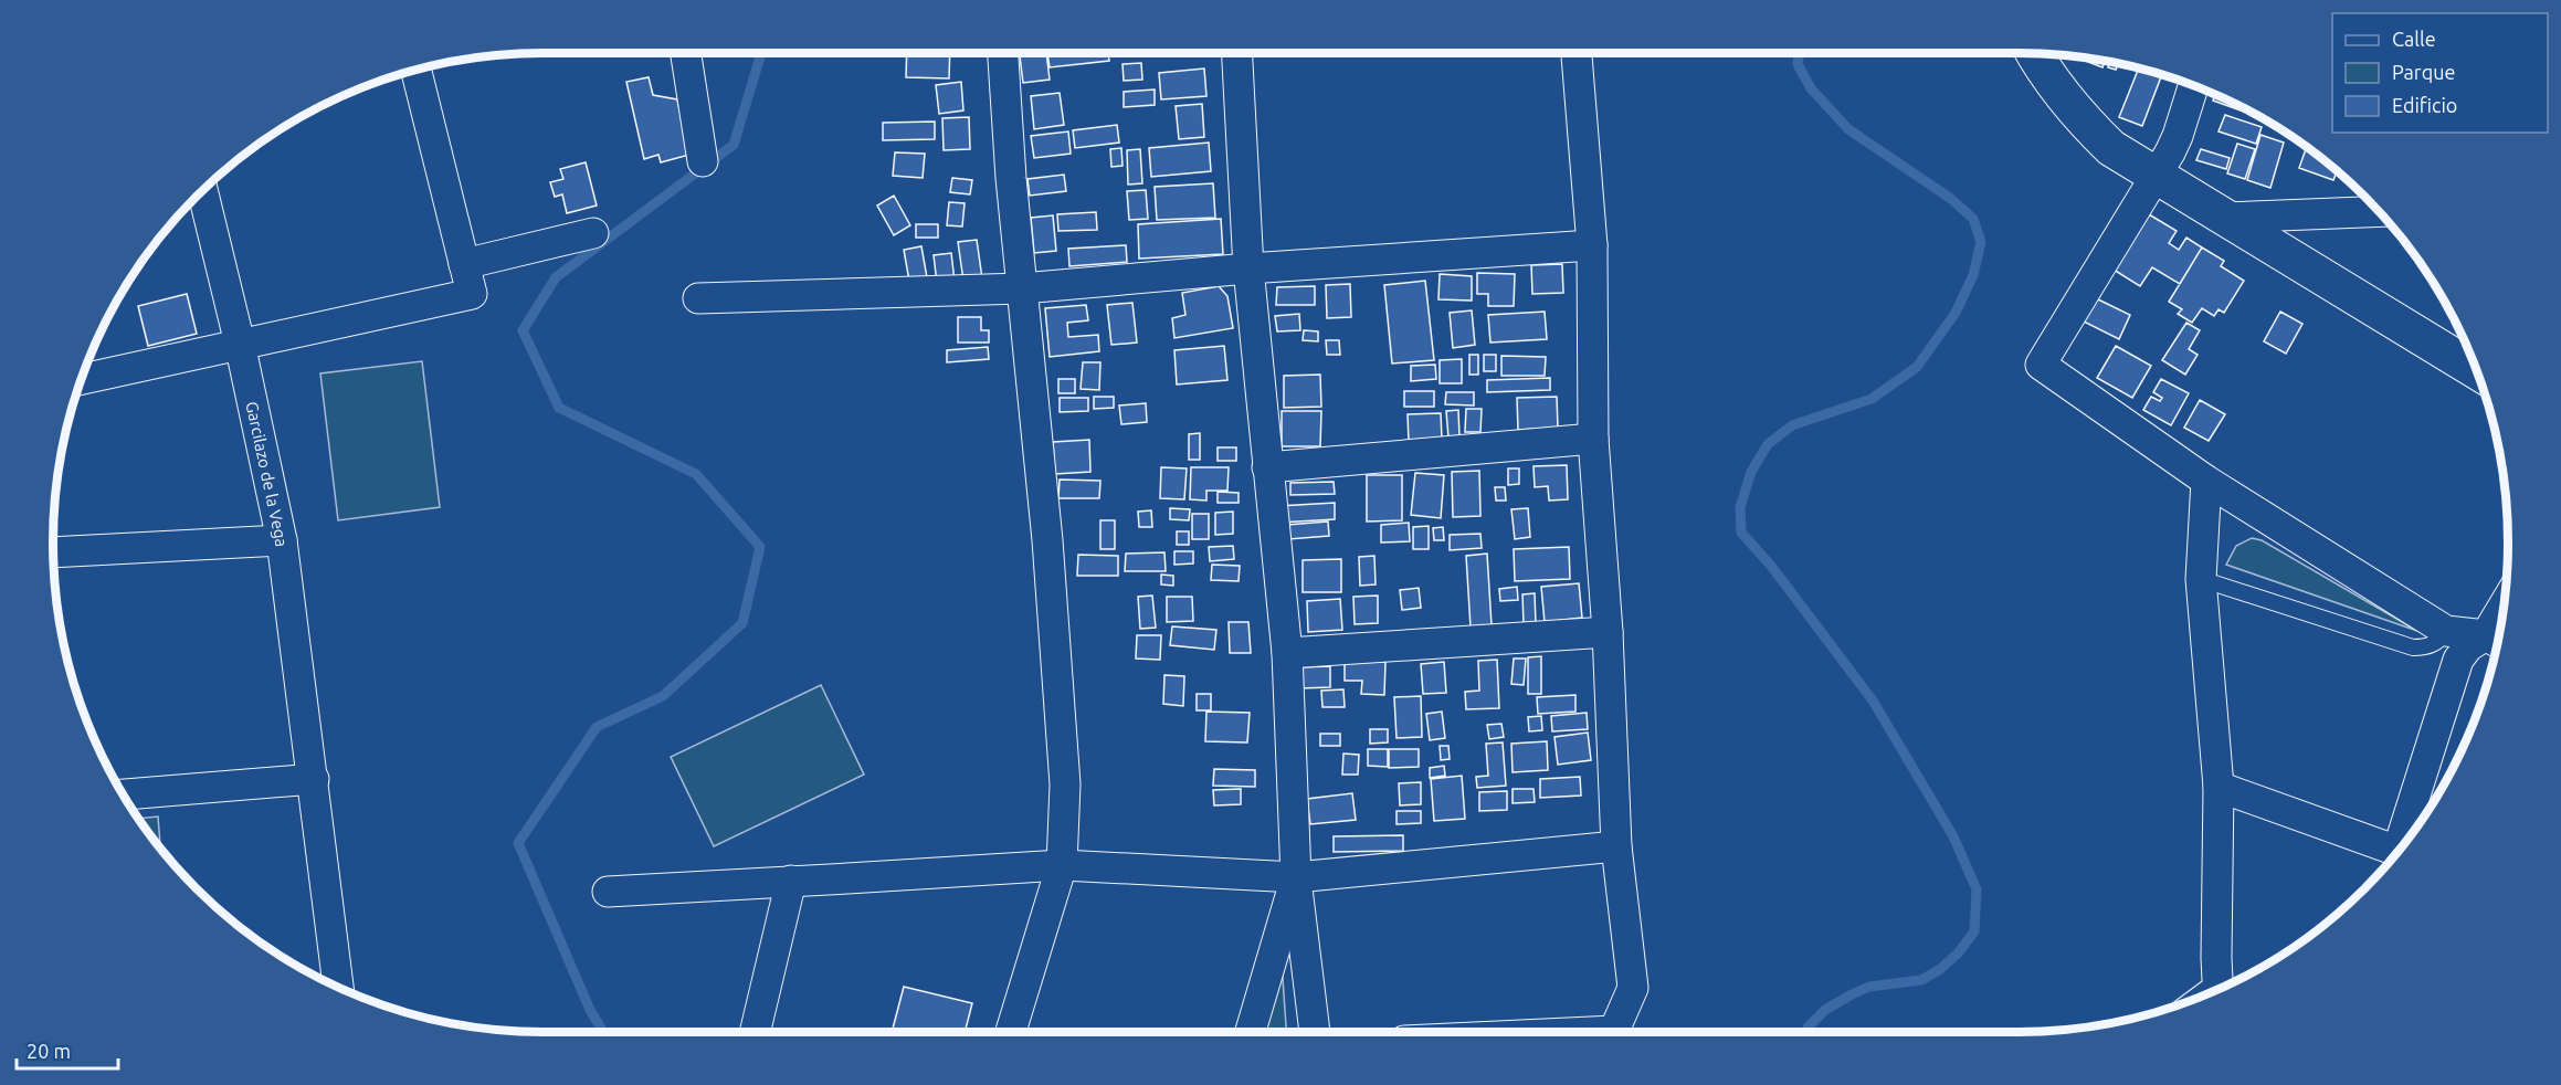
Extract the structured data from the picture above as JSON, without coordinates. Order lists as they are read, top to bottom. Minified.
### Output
{"streets":{"street":["Garcilazo de la Vega"]},"legend":["Calle","Parque","Edificio"],"scale_bar":"20 m"}
